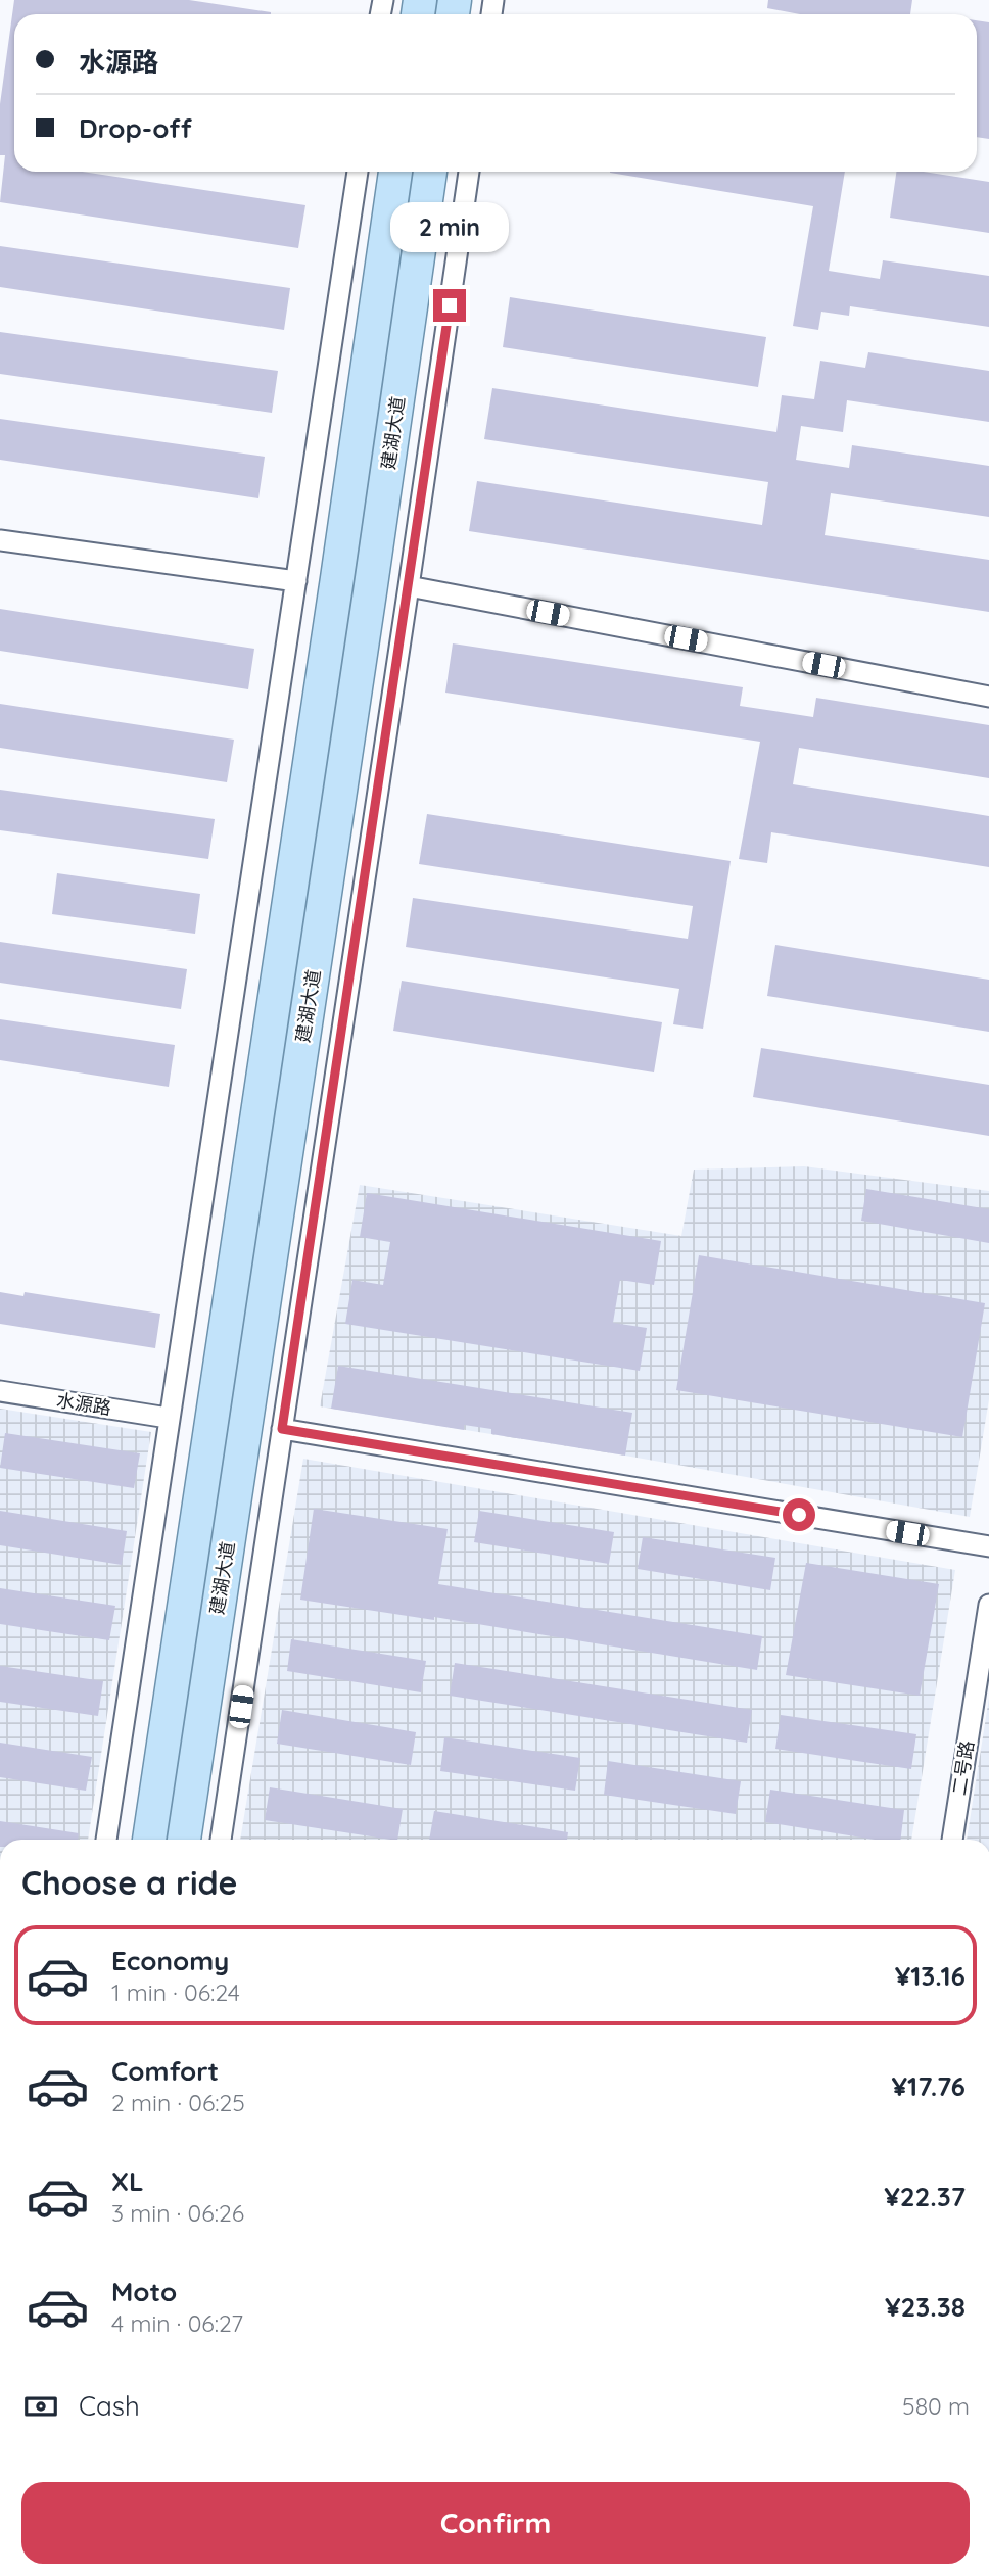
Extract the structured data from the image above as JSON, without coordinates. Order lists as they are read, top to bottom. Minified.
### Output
{"streets":{"main road":["建湖大道"],"street":["水源路","二号路"]},"page":{"banner":["水源路","Drop-off"],"bubble":"2 min","heading":"Choose a ride","list":[{"name":"Economy","note":"1 min · 06:24","value":"¥13.16"},{"name":"Comfort","note":"2 min · 06:25","value":"¥17.76"},{"name":"XL","note":"3 min · 06:26","value":"¥22.37"},{"name":"Moto","note":"4 min · 06:27","value":"¥23.38"}],"pay":["Cash","580 m"],"buttons":"Confirm"}}
